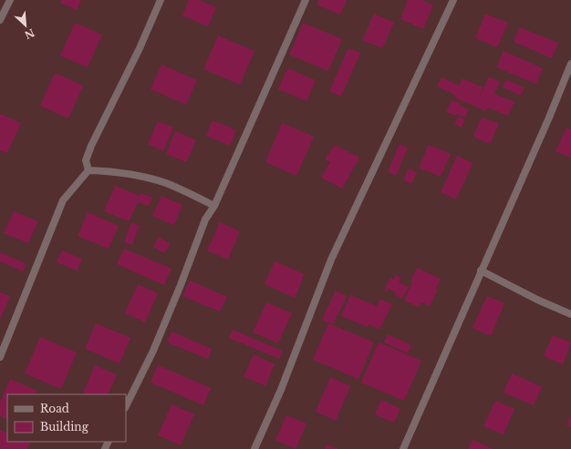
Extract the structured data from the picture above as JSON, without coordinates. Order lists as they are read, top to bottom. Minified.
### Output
{"legend":["Road","Building"],"north":"bottom right"}
